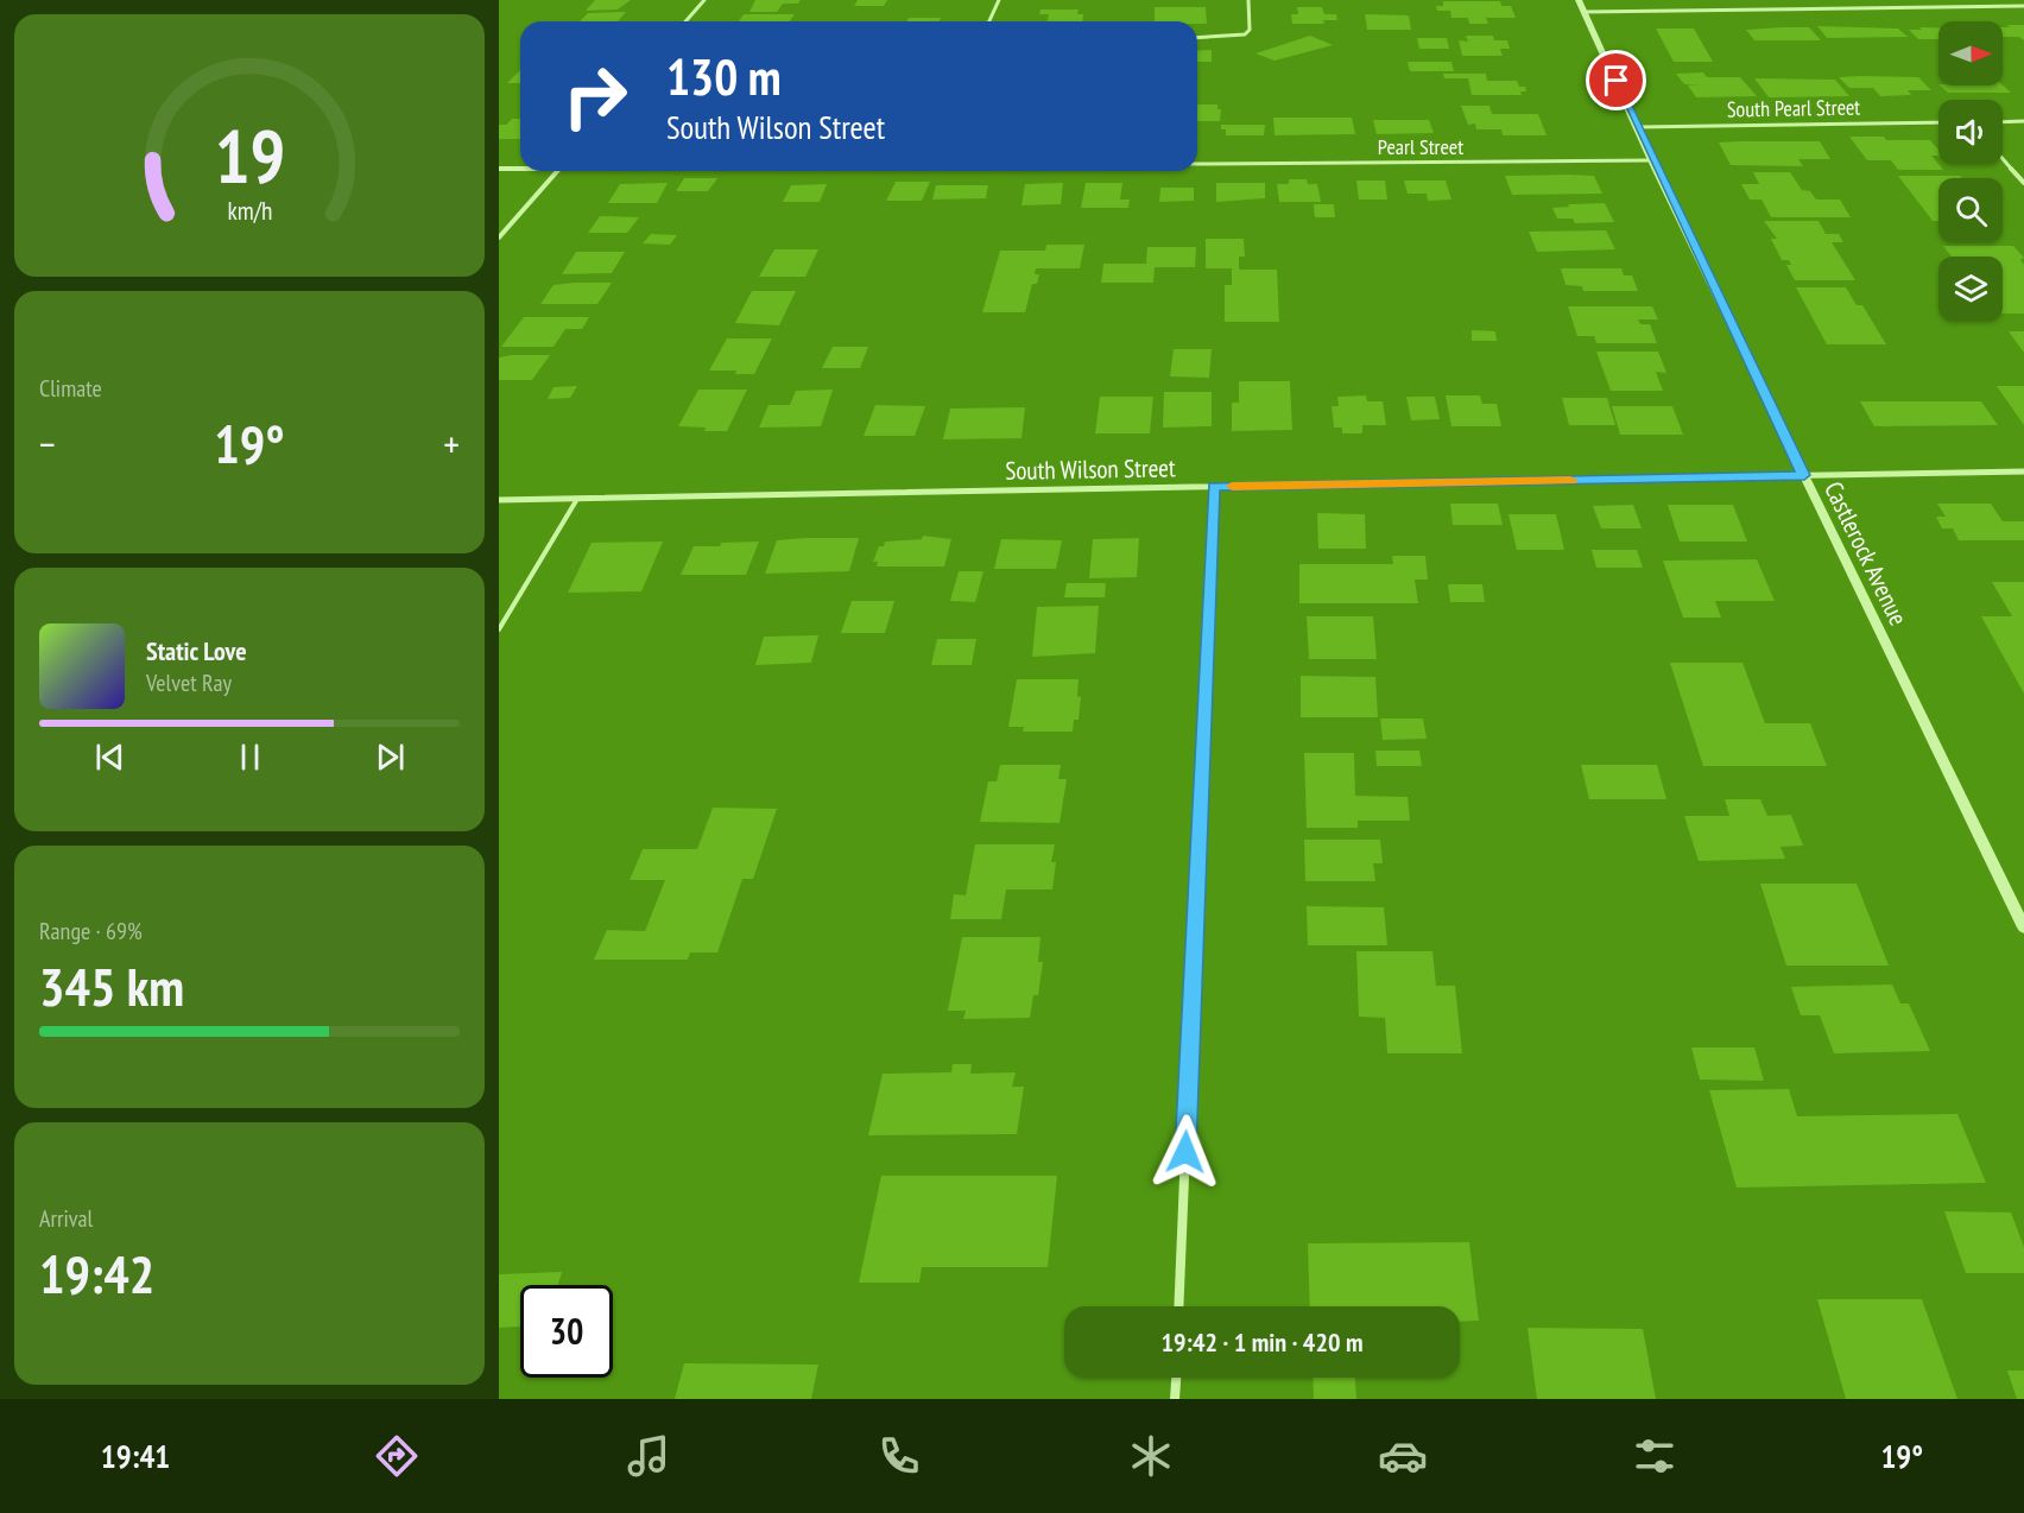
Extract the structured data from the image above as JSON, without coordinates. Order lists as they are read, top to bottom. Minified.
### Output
{"streets":{"street":["South Pearl Street","Pearl Street","South Wilson Street","Castlerock Avenue"]},"crossings":[["South Pearl Street","Castlerock Avenue"],["Pearl Street","Castlerock Avenue"],["South Wilson Street","Castlerock Avenue"]],"north":"right","page":{"turn":["130 m","South Wilson Street"],"tile":["Climate",["Range · 69%","345 km"],["Arrival","19:42"]],"heat":["−","19°","+"],"song":["Static Love","Velvet Ray"],"limit":"30","trip":"19:42 · 1 min · 420 m","tabs":["19:41","19°"],"gauge":["19","km/h"]}}
